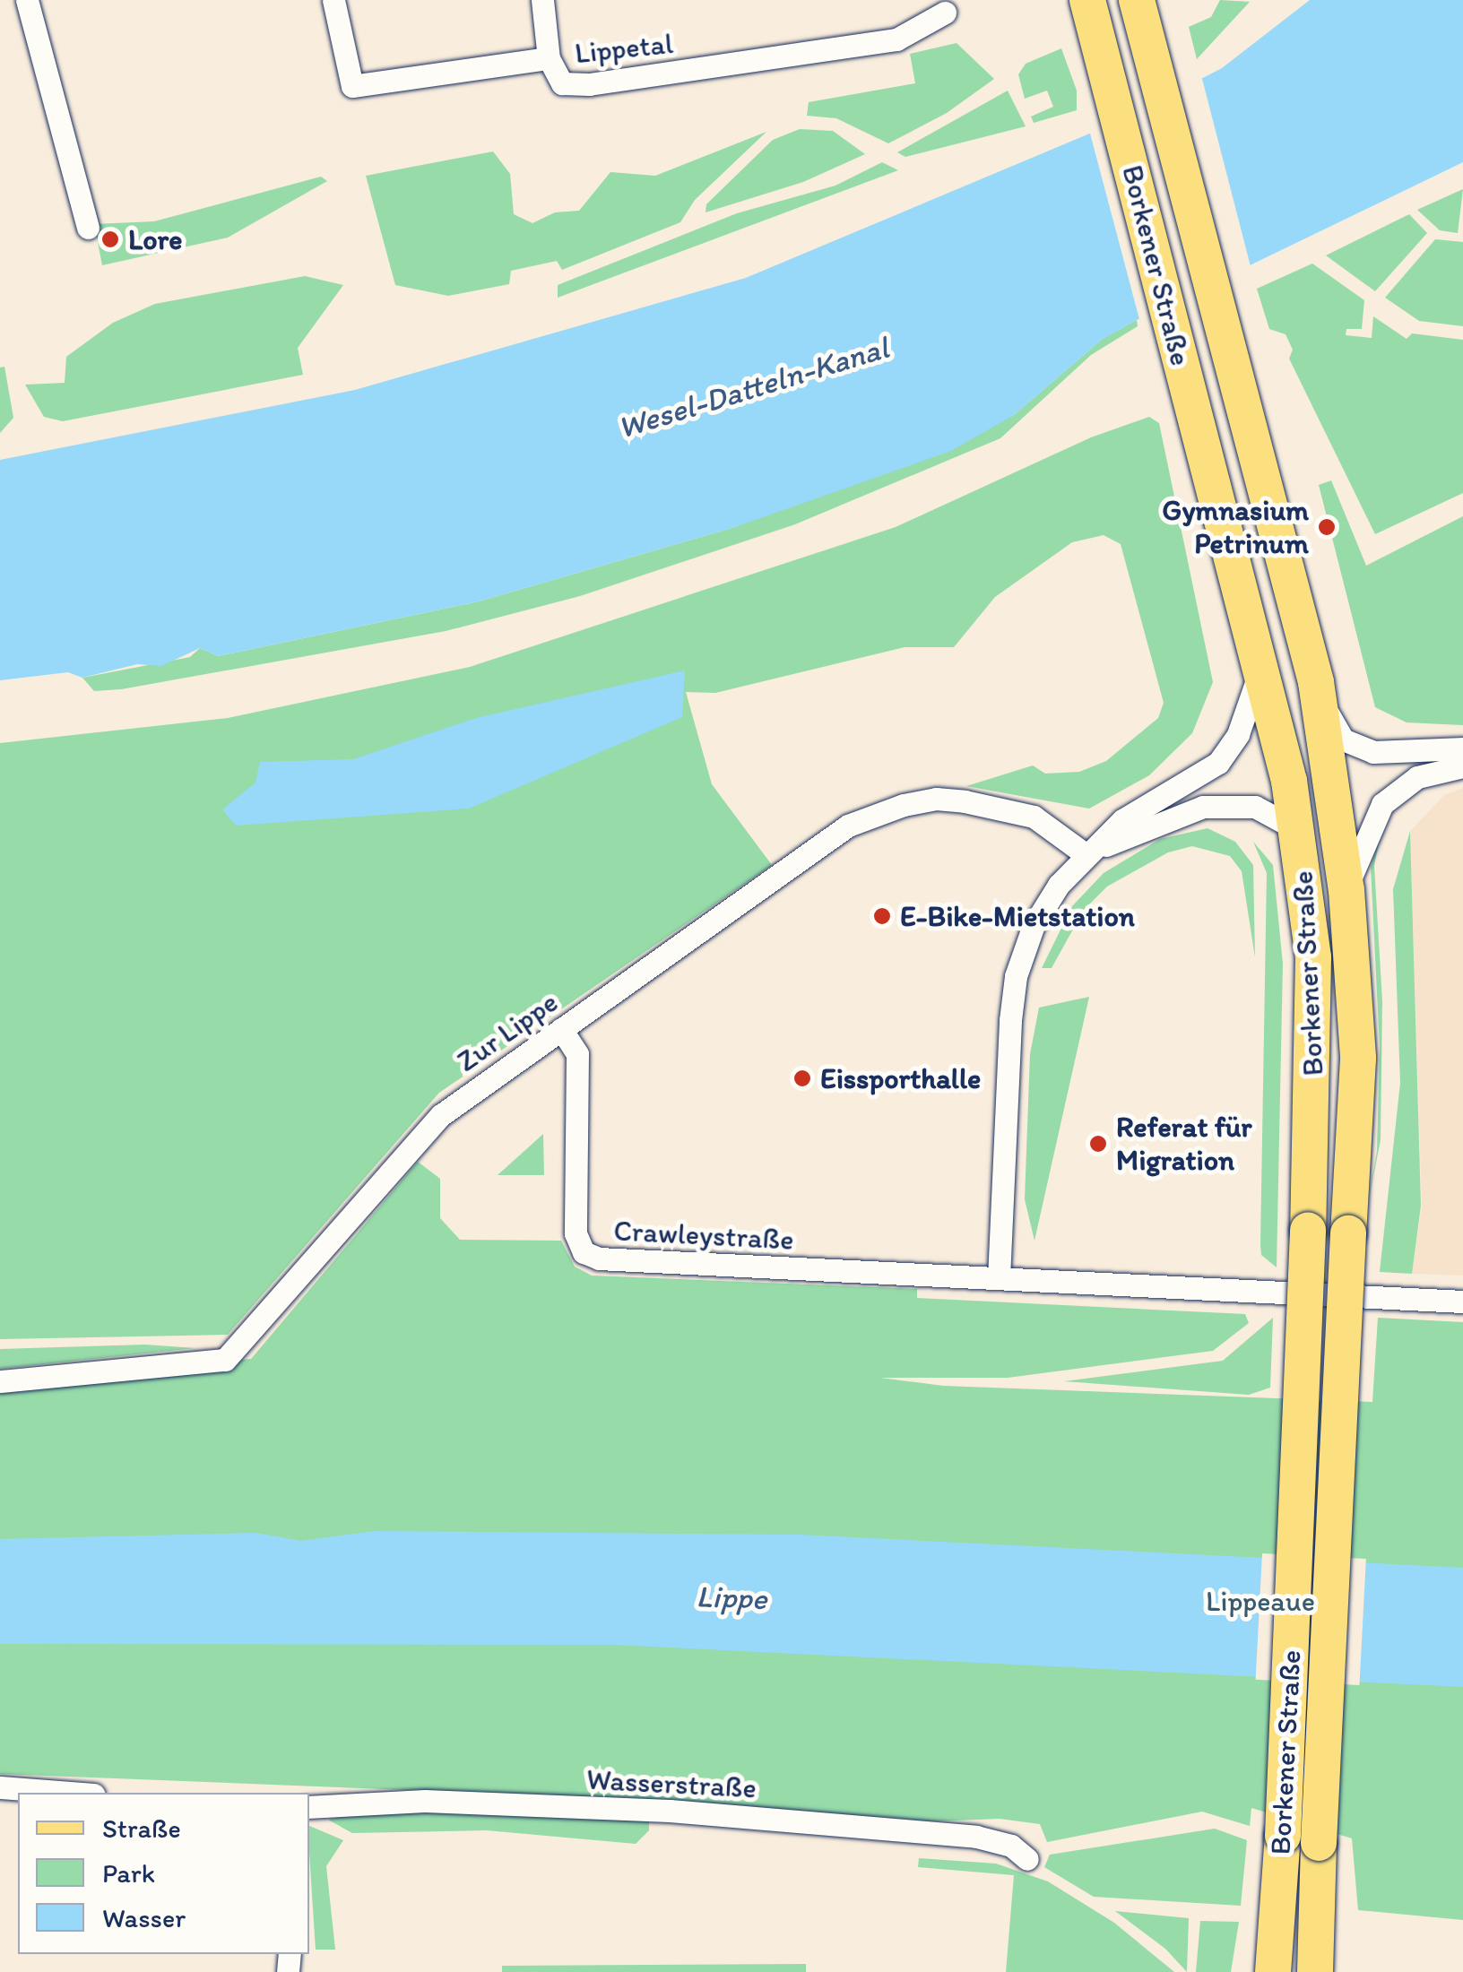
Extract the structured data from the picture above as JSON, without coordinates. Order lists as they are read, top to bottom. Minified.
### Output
{"streets":{"main road":["Borkener Straße"],"street":["Lippetal","Zur Lippe","Crawleystraße","Wasserstraße"]},"crossings":[["Zur Lippe","Crawleystraße"]],"water":["Wesel-Datteln-Kanal","Lippe"],"parks":["Lippeaue"],"places":["Lore","Gymnasium Petrinum","E-Bike-Mietstation","Eissporthalle","Referat für Migration"],"legend":["Straße","Park","Wasser"]}
